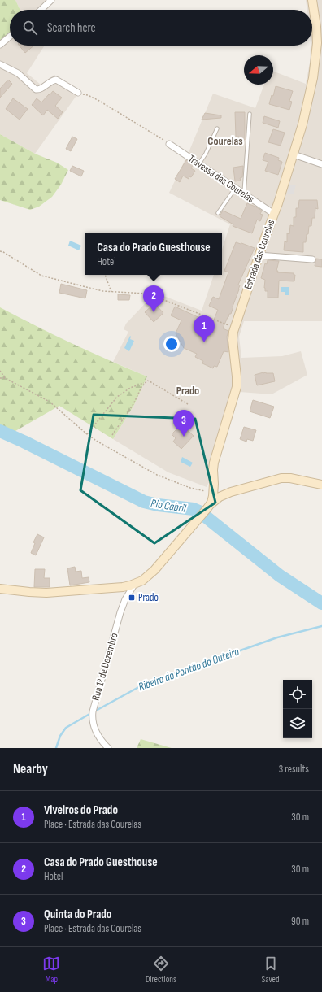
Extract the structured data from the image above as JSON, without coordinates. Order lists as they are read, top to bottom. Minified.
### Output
{"streets":{"main road":["Estrada das Courelas"],"street":["Travessa das Courelas","Rua 1º de Dezembro"]},"crossings":[["Travessa das Courelas","Estrada das Courelas"]],"districts":["Courelas","Prado"],"water":["Rio Cabril","Ribeira do Pontão do Outeiro"],"places":{"transit":["Prado"]},"north":"left","page":{"search":"Search here","popup":["Casa do Prado Guesthouse","Hotel"],"pins":["2","1","3"],"heading":["Nearby","3 results"],"list":[{"mark":"1","name":"Viveiros do Prado","note":"Place · Estrada das Courelas","value":"30 m"},{"mark":"2","name":"Casa do Prado Guesthouse","note":"Hotel","value":"30 m"},{"mark":"3","name":"Quinta do Prado","note":"Place · Estrada das Courelas","value":"90 m"}],"nav":["Map","Directions","Saved"]}}
